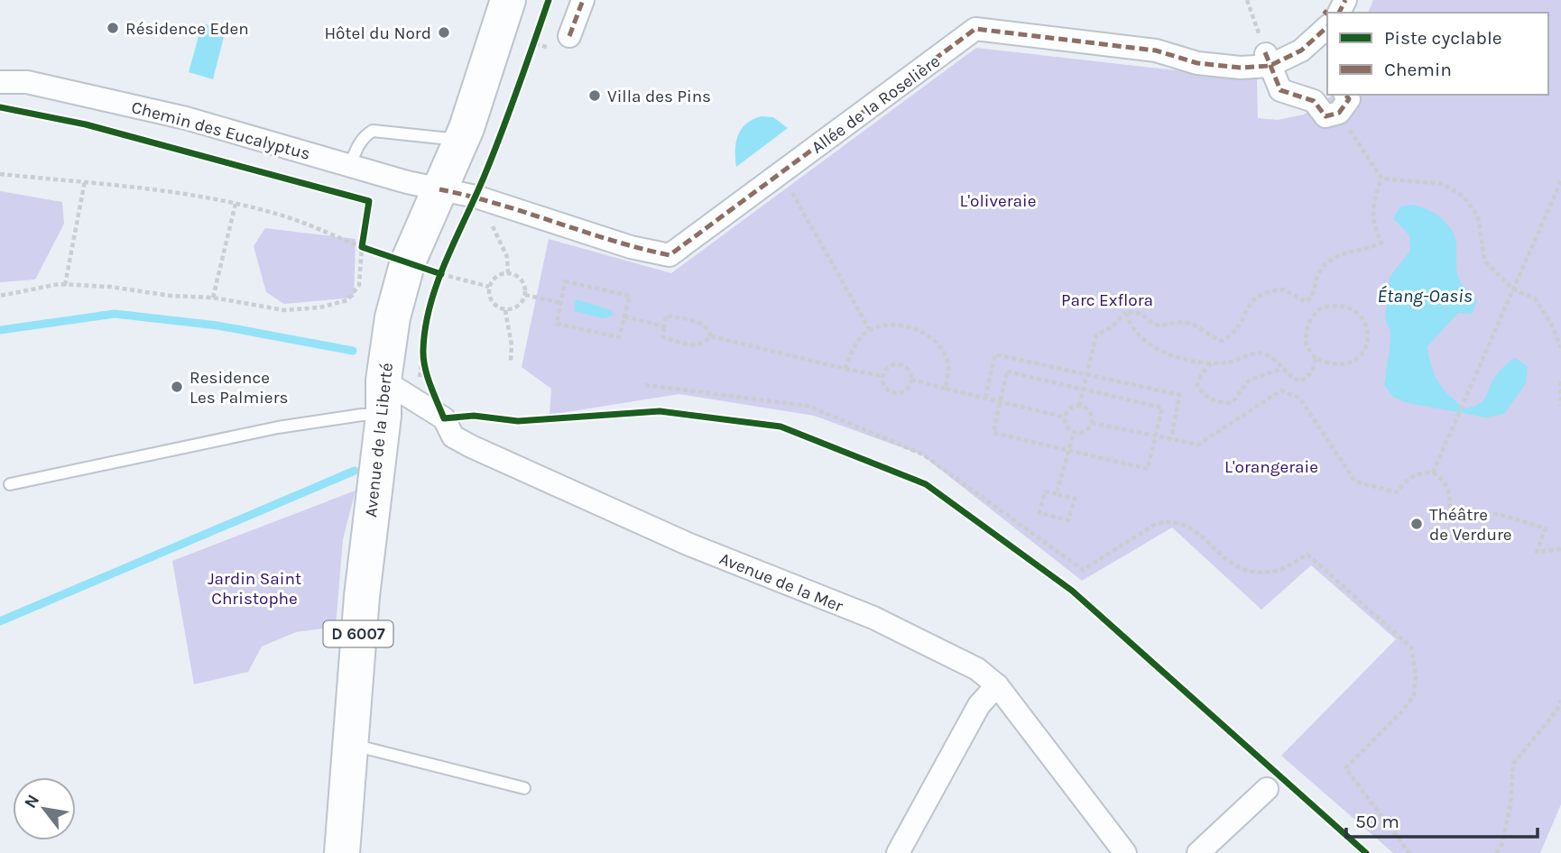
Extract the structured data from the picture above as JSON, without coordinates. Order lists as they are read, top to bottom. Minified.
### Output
{"streets":{"main road":["Avenue de la Liberté","D 6007"],"street":["Allée de la Roselière","Chemin des Eucalyptus","Avenue de la Mer"]},"crossings":[["Allée de la Roselière","Chemin des Eucalyptus"],["Allée de la Roselière","Avenue de la Liberté"],["Chemin des Eucalyptus","Avenue de la Liberté"],["Avenue de la Liberté","Avenue de la Mer"],["Avenue de la Liberté","D 6007"]],"water":["Étang-Oasis"],"parks":["L'oliveraie","Parc Exflora","L'orangeraie","Jardin Saint Christophe"],"places":["Résidence Eden","Hôtel du Nord","Villa des Pins","Residence Les Palmiers","Théâtre de Verdure"],"legend":["Piste cyclable","Chemin"],"scale_bar":"50 m","north":"top left"}
